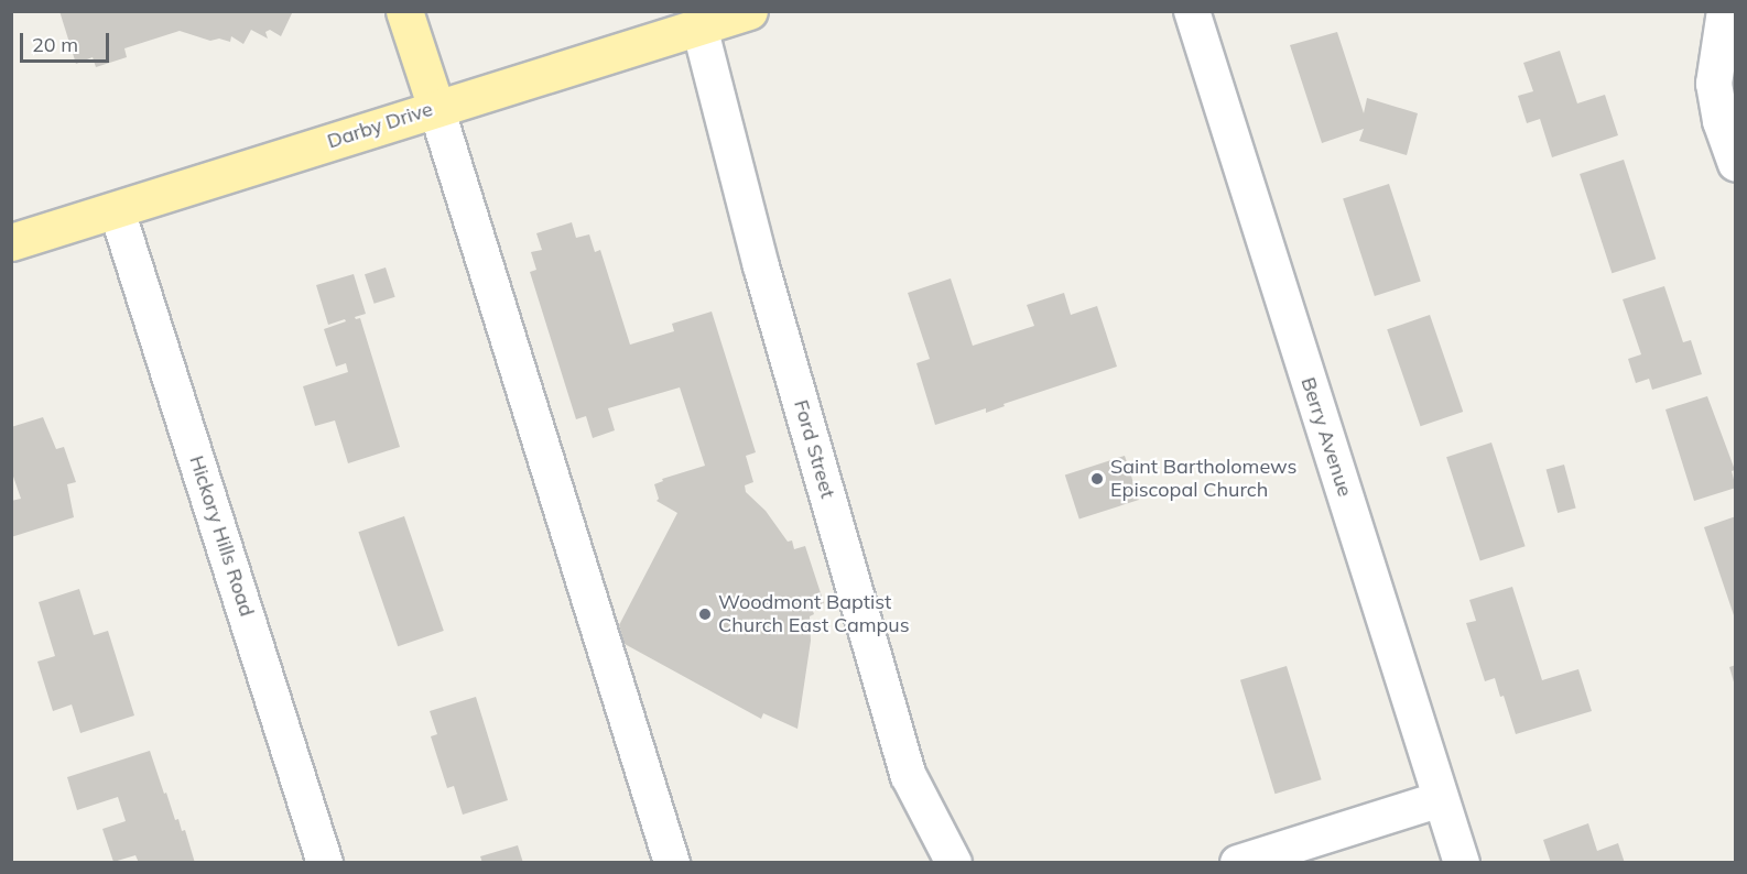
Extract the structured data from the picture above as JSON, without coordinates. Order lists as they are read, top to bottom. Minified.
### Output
{"streets":{"main road":["Darby Drive"],"street":["Berry Avenue","Ford Street","Hickory Hills Road"]},"crossings":[["Darby Drive","Ford Street"],["Darby Drive","Hickory Hills Road"]],"places":["Saint Bartholomews Episcopal Church","Woodmont Baptist Church East Campus"],"scale_bar":"20 m"}
